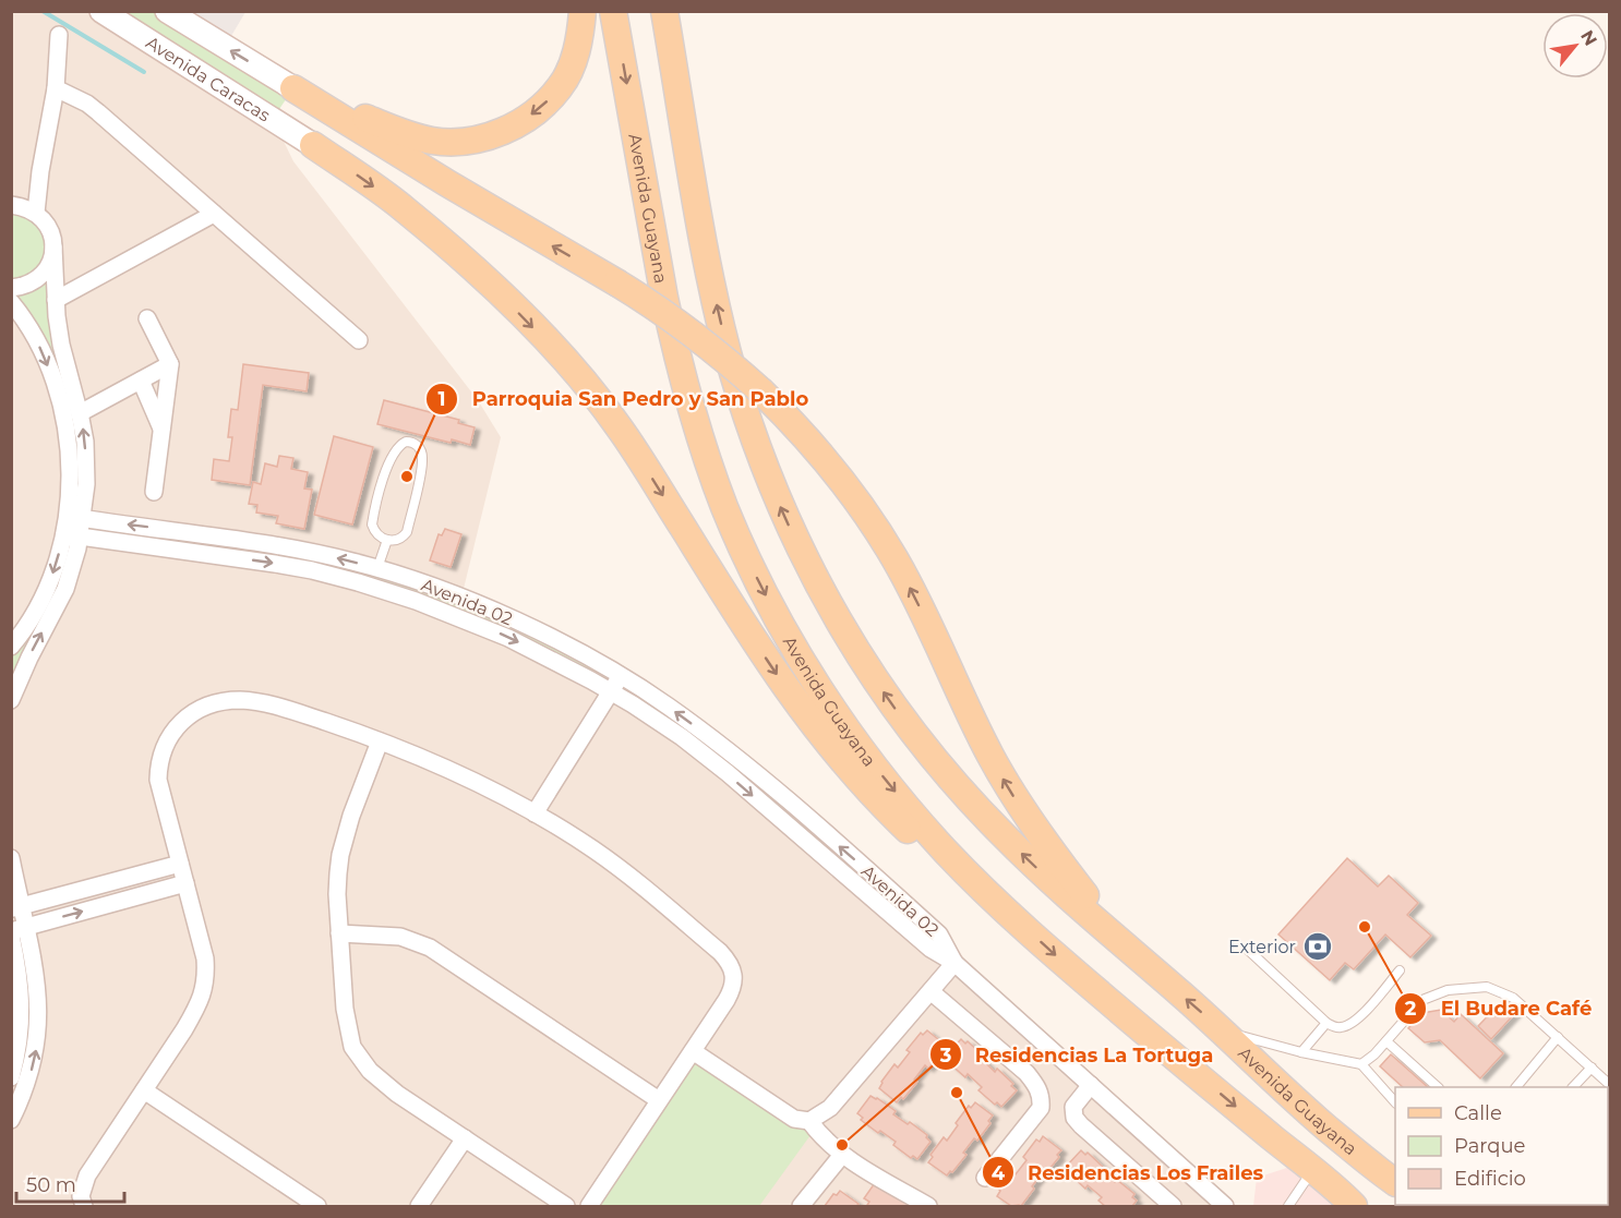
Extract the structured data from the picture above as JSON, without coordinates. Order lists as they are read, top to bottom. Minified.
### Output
{"streets":{"main road":["Avenida Guayana"],"street":["Avenida Caracas","Avenida 02"]},"places":{"other":["Parroquia San Pedro y San Pablo","El Budare Café","Residencias Los Frailes","Residencias La Tortuga"],"bank":["Exterior"]},"legend":["Calle","Parque","Edificio"],"scale_bar":"50 m","north":"top right"}
